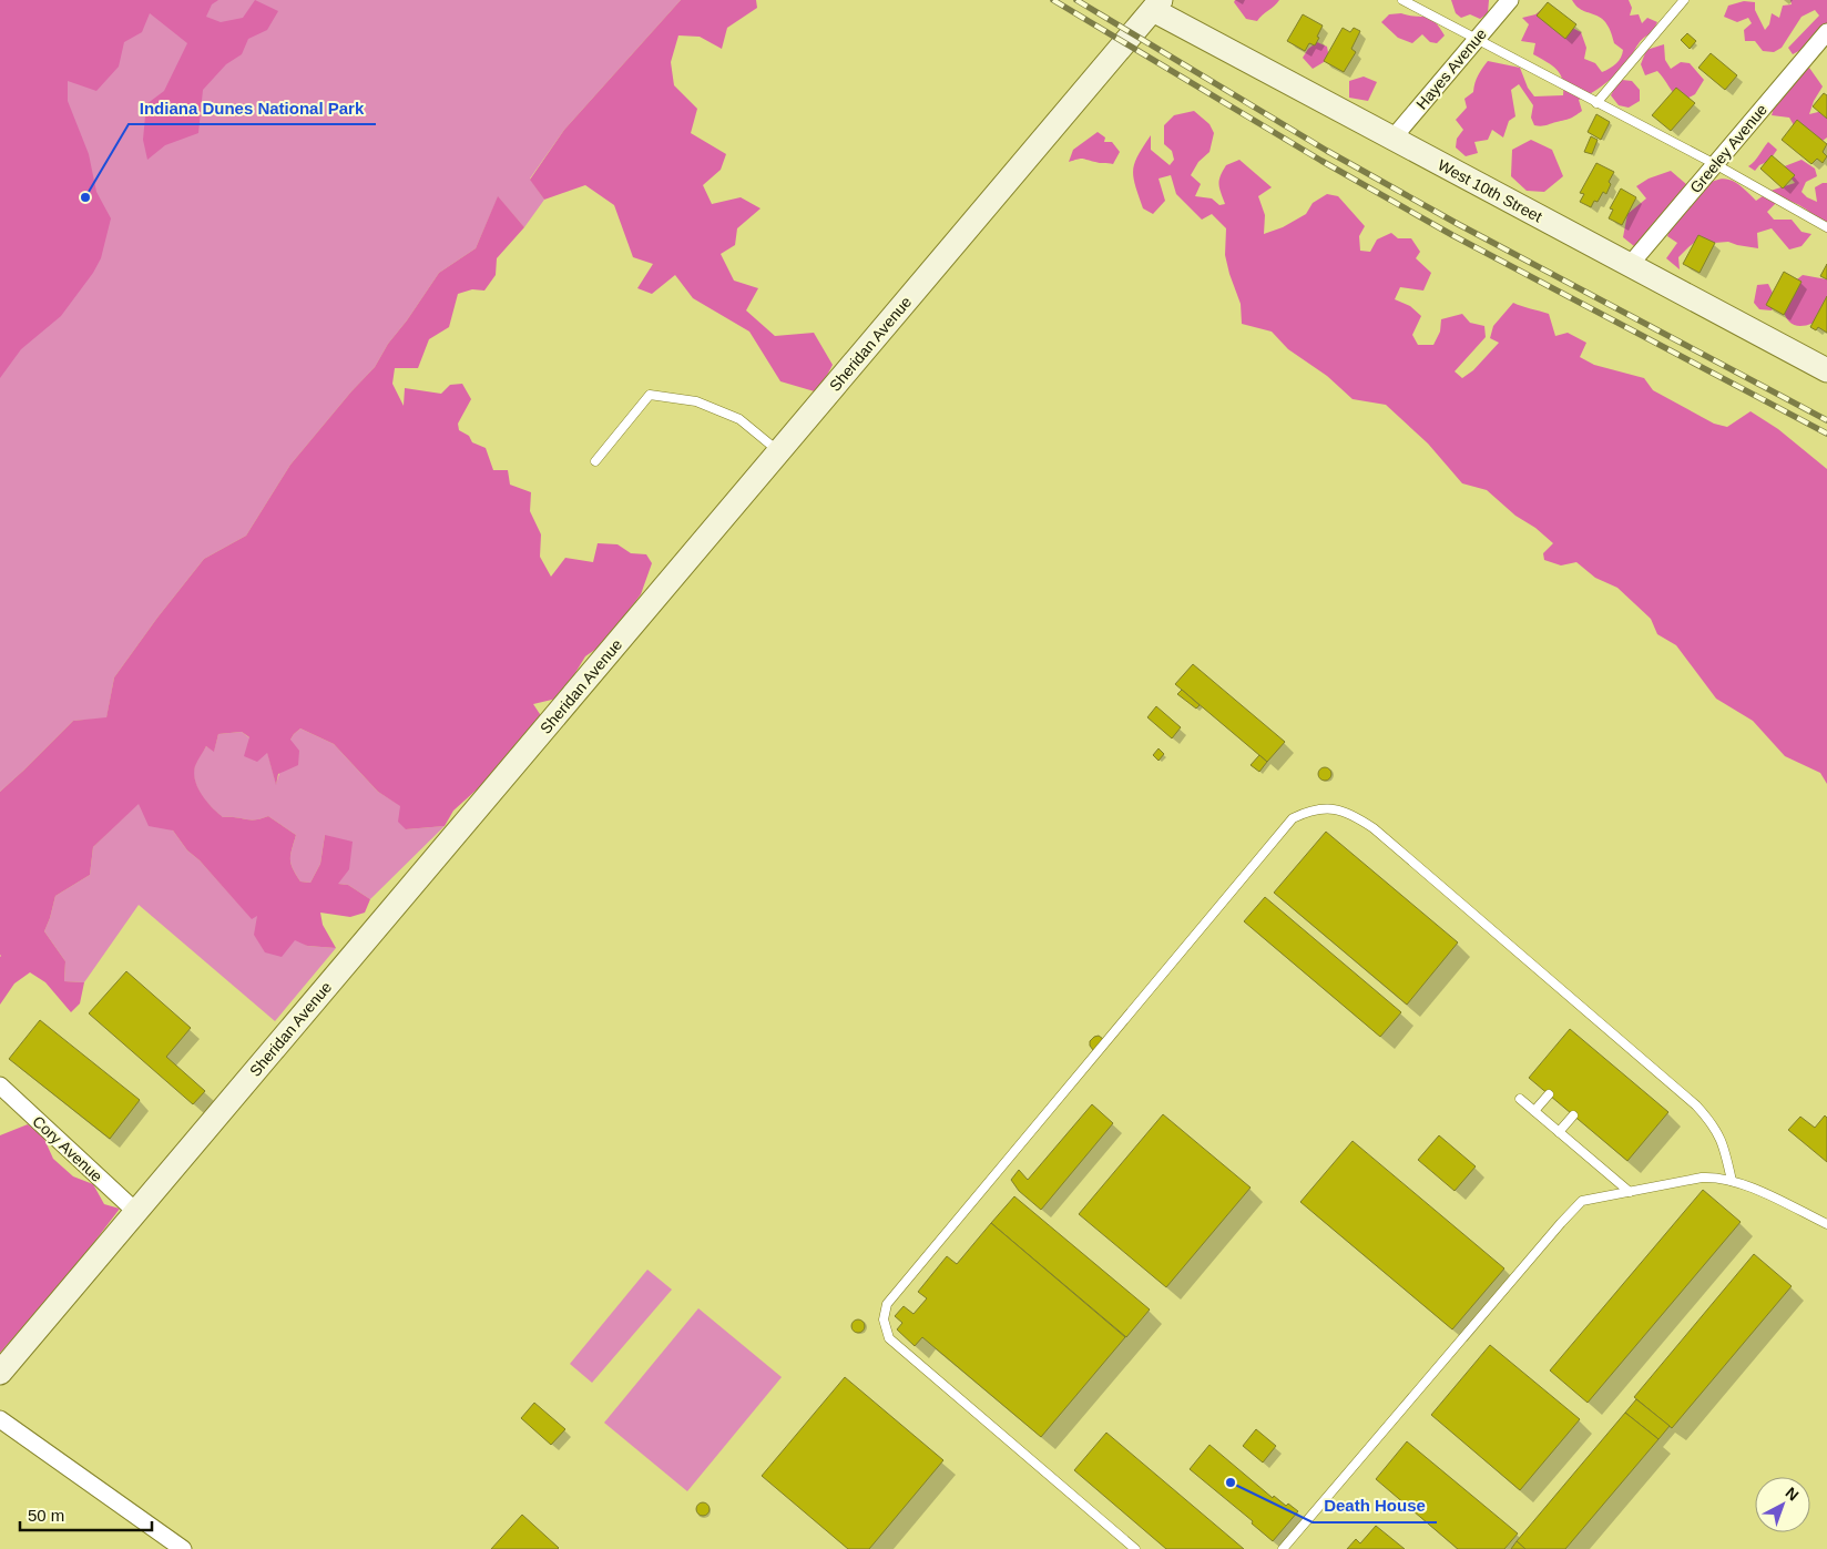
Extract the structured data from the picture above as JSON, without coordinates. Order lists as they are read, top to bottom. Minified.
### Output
{"streets":{"street":["Hayes Avenue","Greeley Avenue","West 10th Street","Sheridan Avenue","Cory Avenue"]},"crossings":[["Hayes Avenue","West 10th Street"],["Greeley Avenue","West 10th Street"],["West 10th Street","Sheridan Avenue"],["Sheridan Avenue","Cory Avenue"]],"places":["Indiana Dunes National Park","Death House"],"scale_bar":"50 m","north":"top right"}
